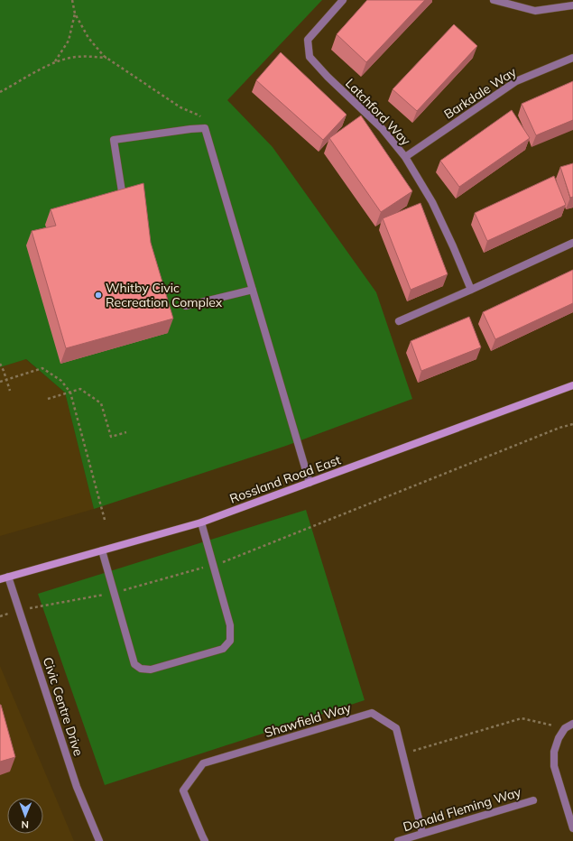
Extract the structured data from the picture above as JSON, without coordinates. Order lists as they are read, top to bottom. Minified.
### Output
{"streets":{"main road":["Rossland Road East"],"street":["Barkdale Way","Latchford Way","Civic Centre Drive","Shawfield Way","Donald Fleming Way"]},"crossings":[["Barkdale Way","Latchford Way"],["Rossland Road East","Civic Centre Drive"],["Shawfield Way","Donald Fleming Way"]],"places":["Whitby Civic Recreation Complex"],"north":"bottom"}
